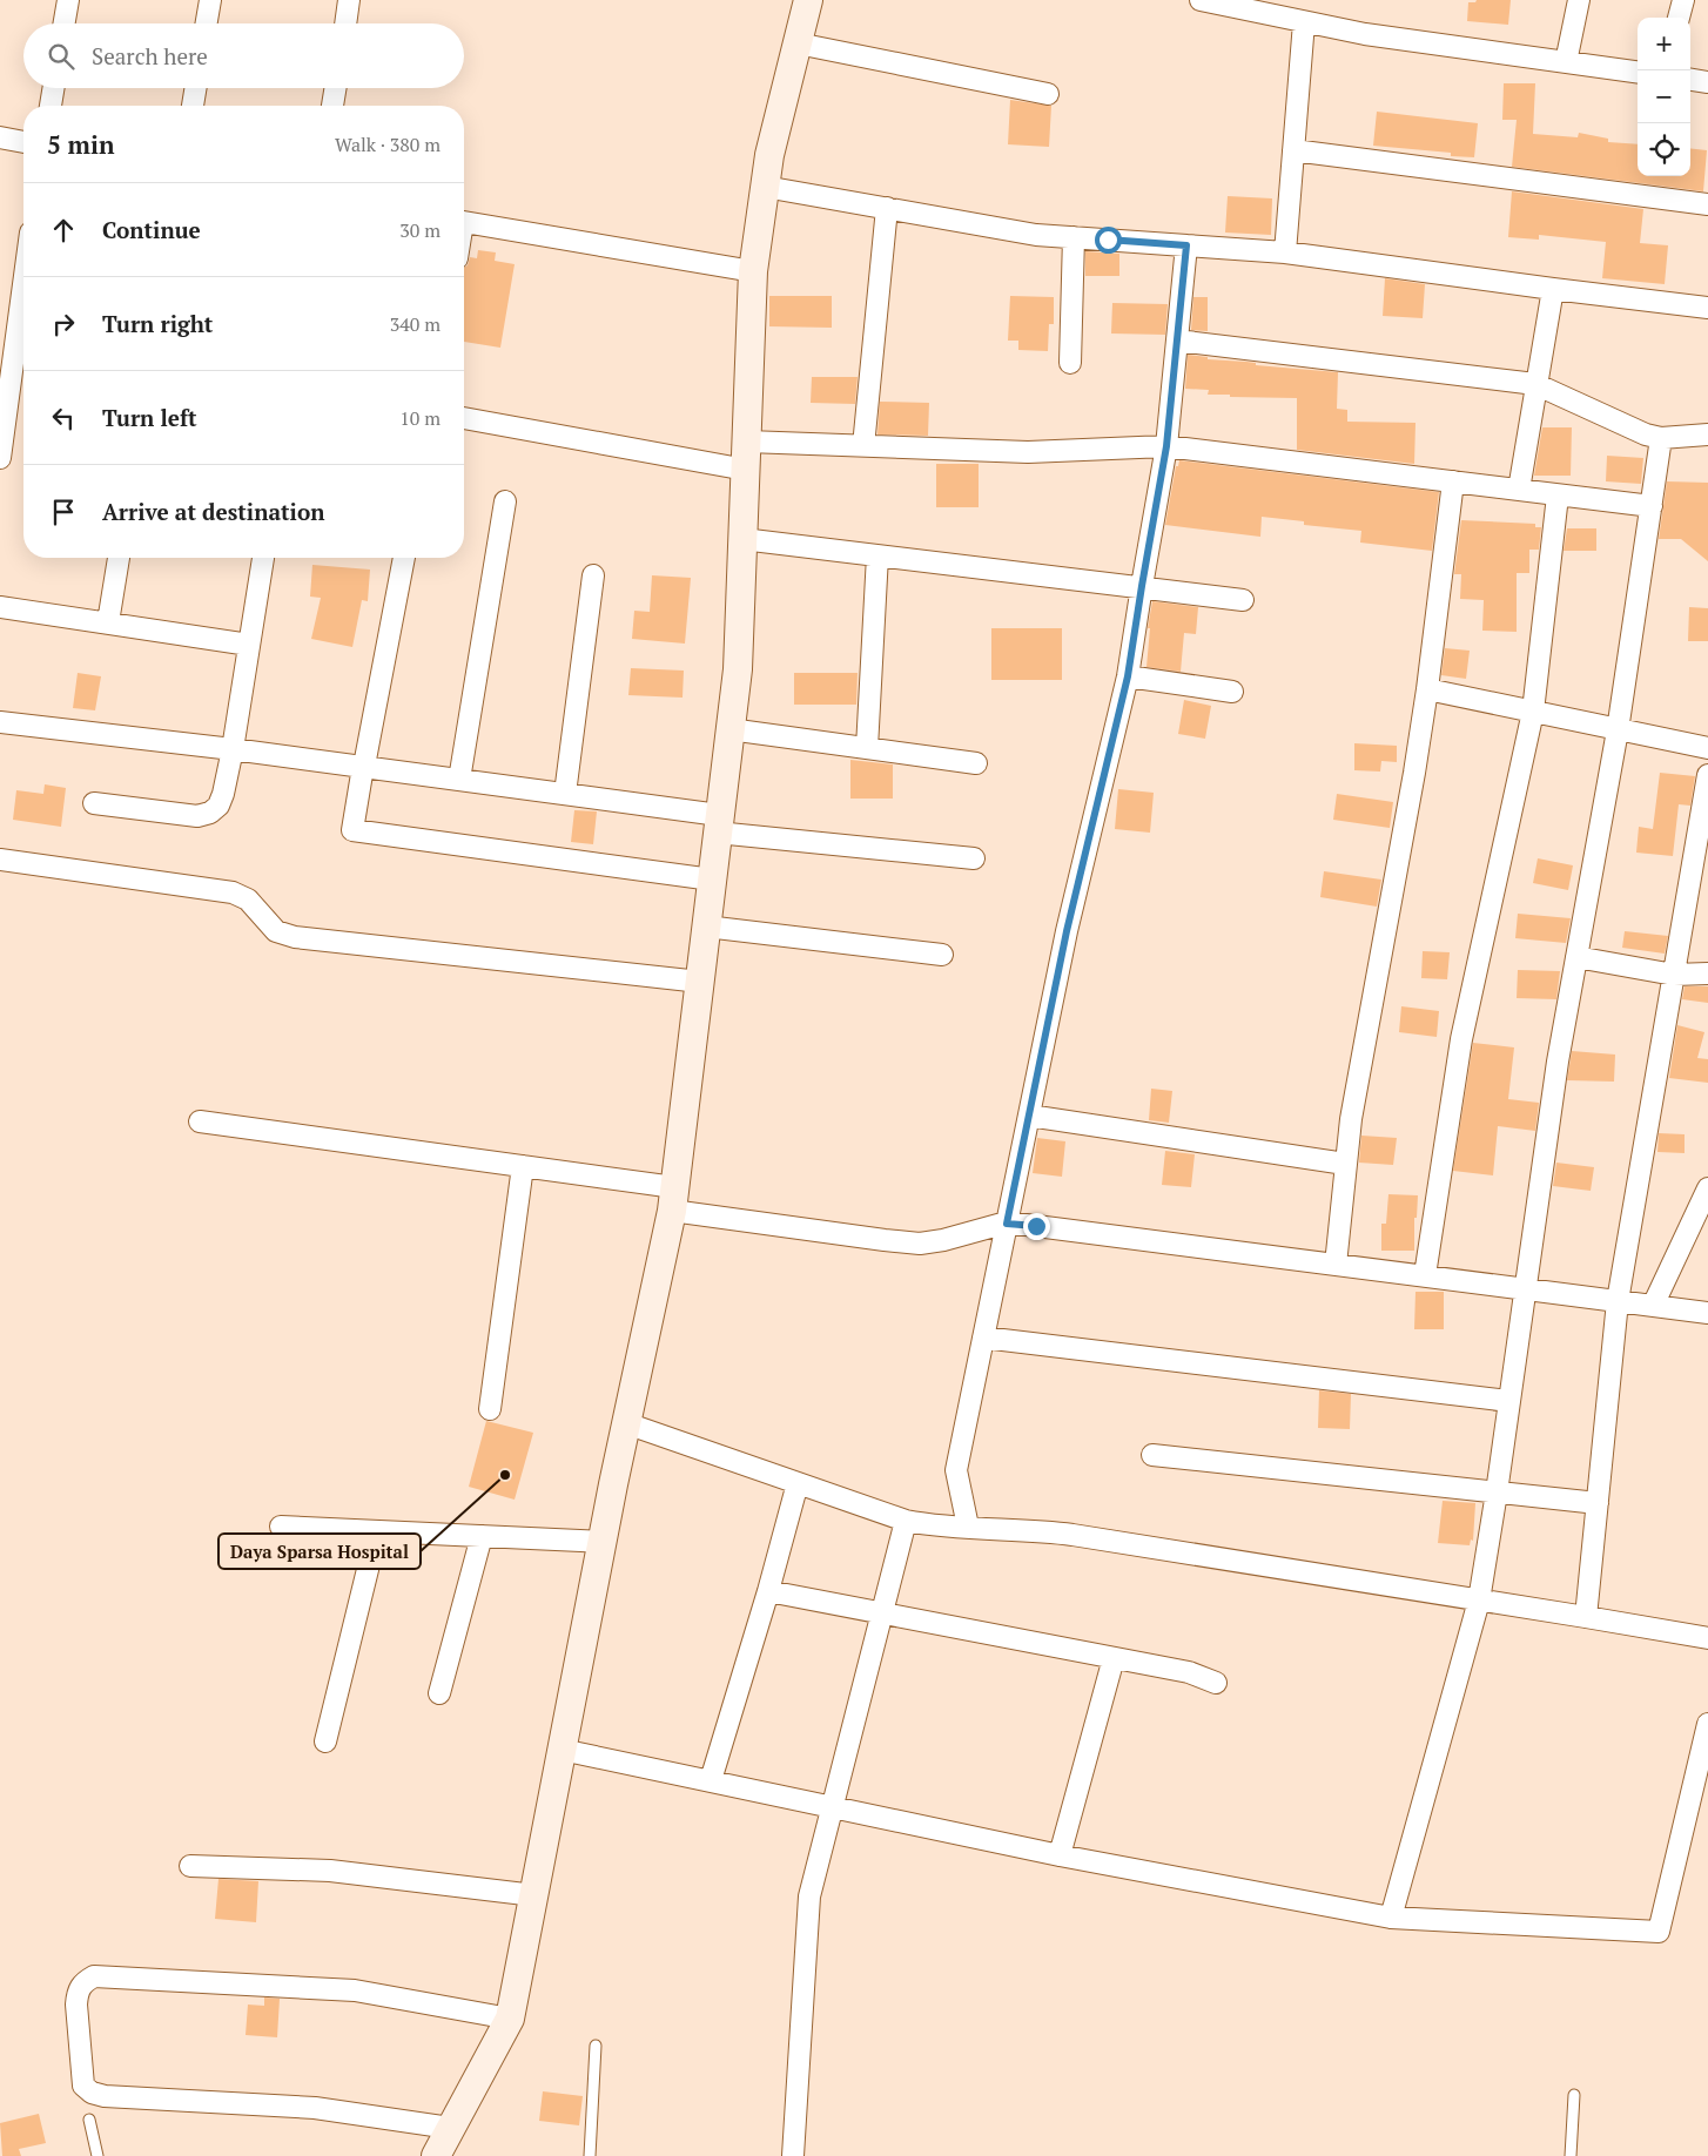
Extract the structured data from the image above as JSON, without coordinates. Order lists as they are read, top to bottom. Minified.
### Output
{"places":["Daya Sparsa Hospital"],"page":{"map_buttons":["+","−"],"search":"Search here","heading":["5 min","Walk · 380 m"],"list":[["Continue","30 m"],["Turn right","340 m"],["Turn left","10 m"],"Arrive at destination"]}}
